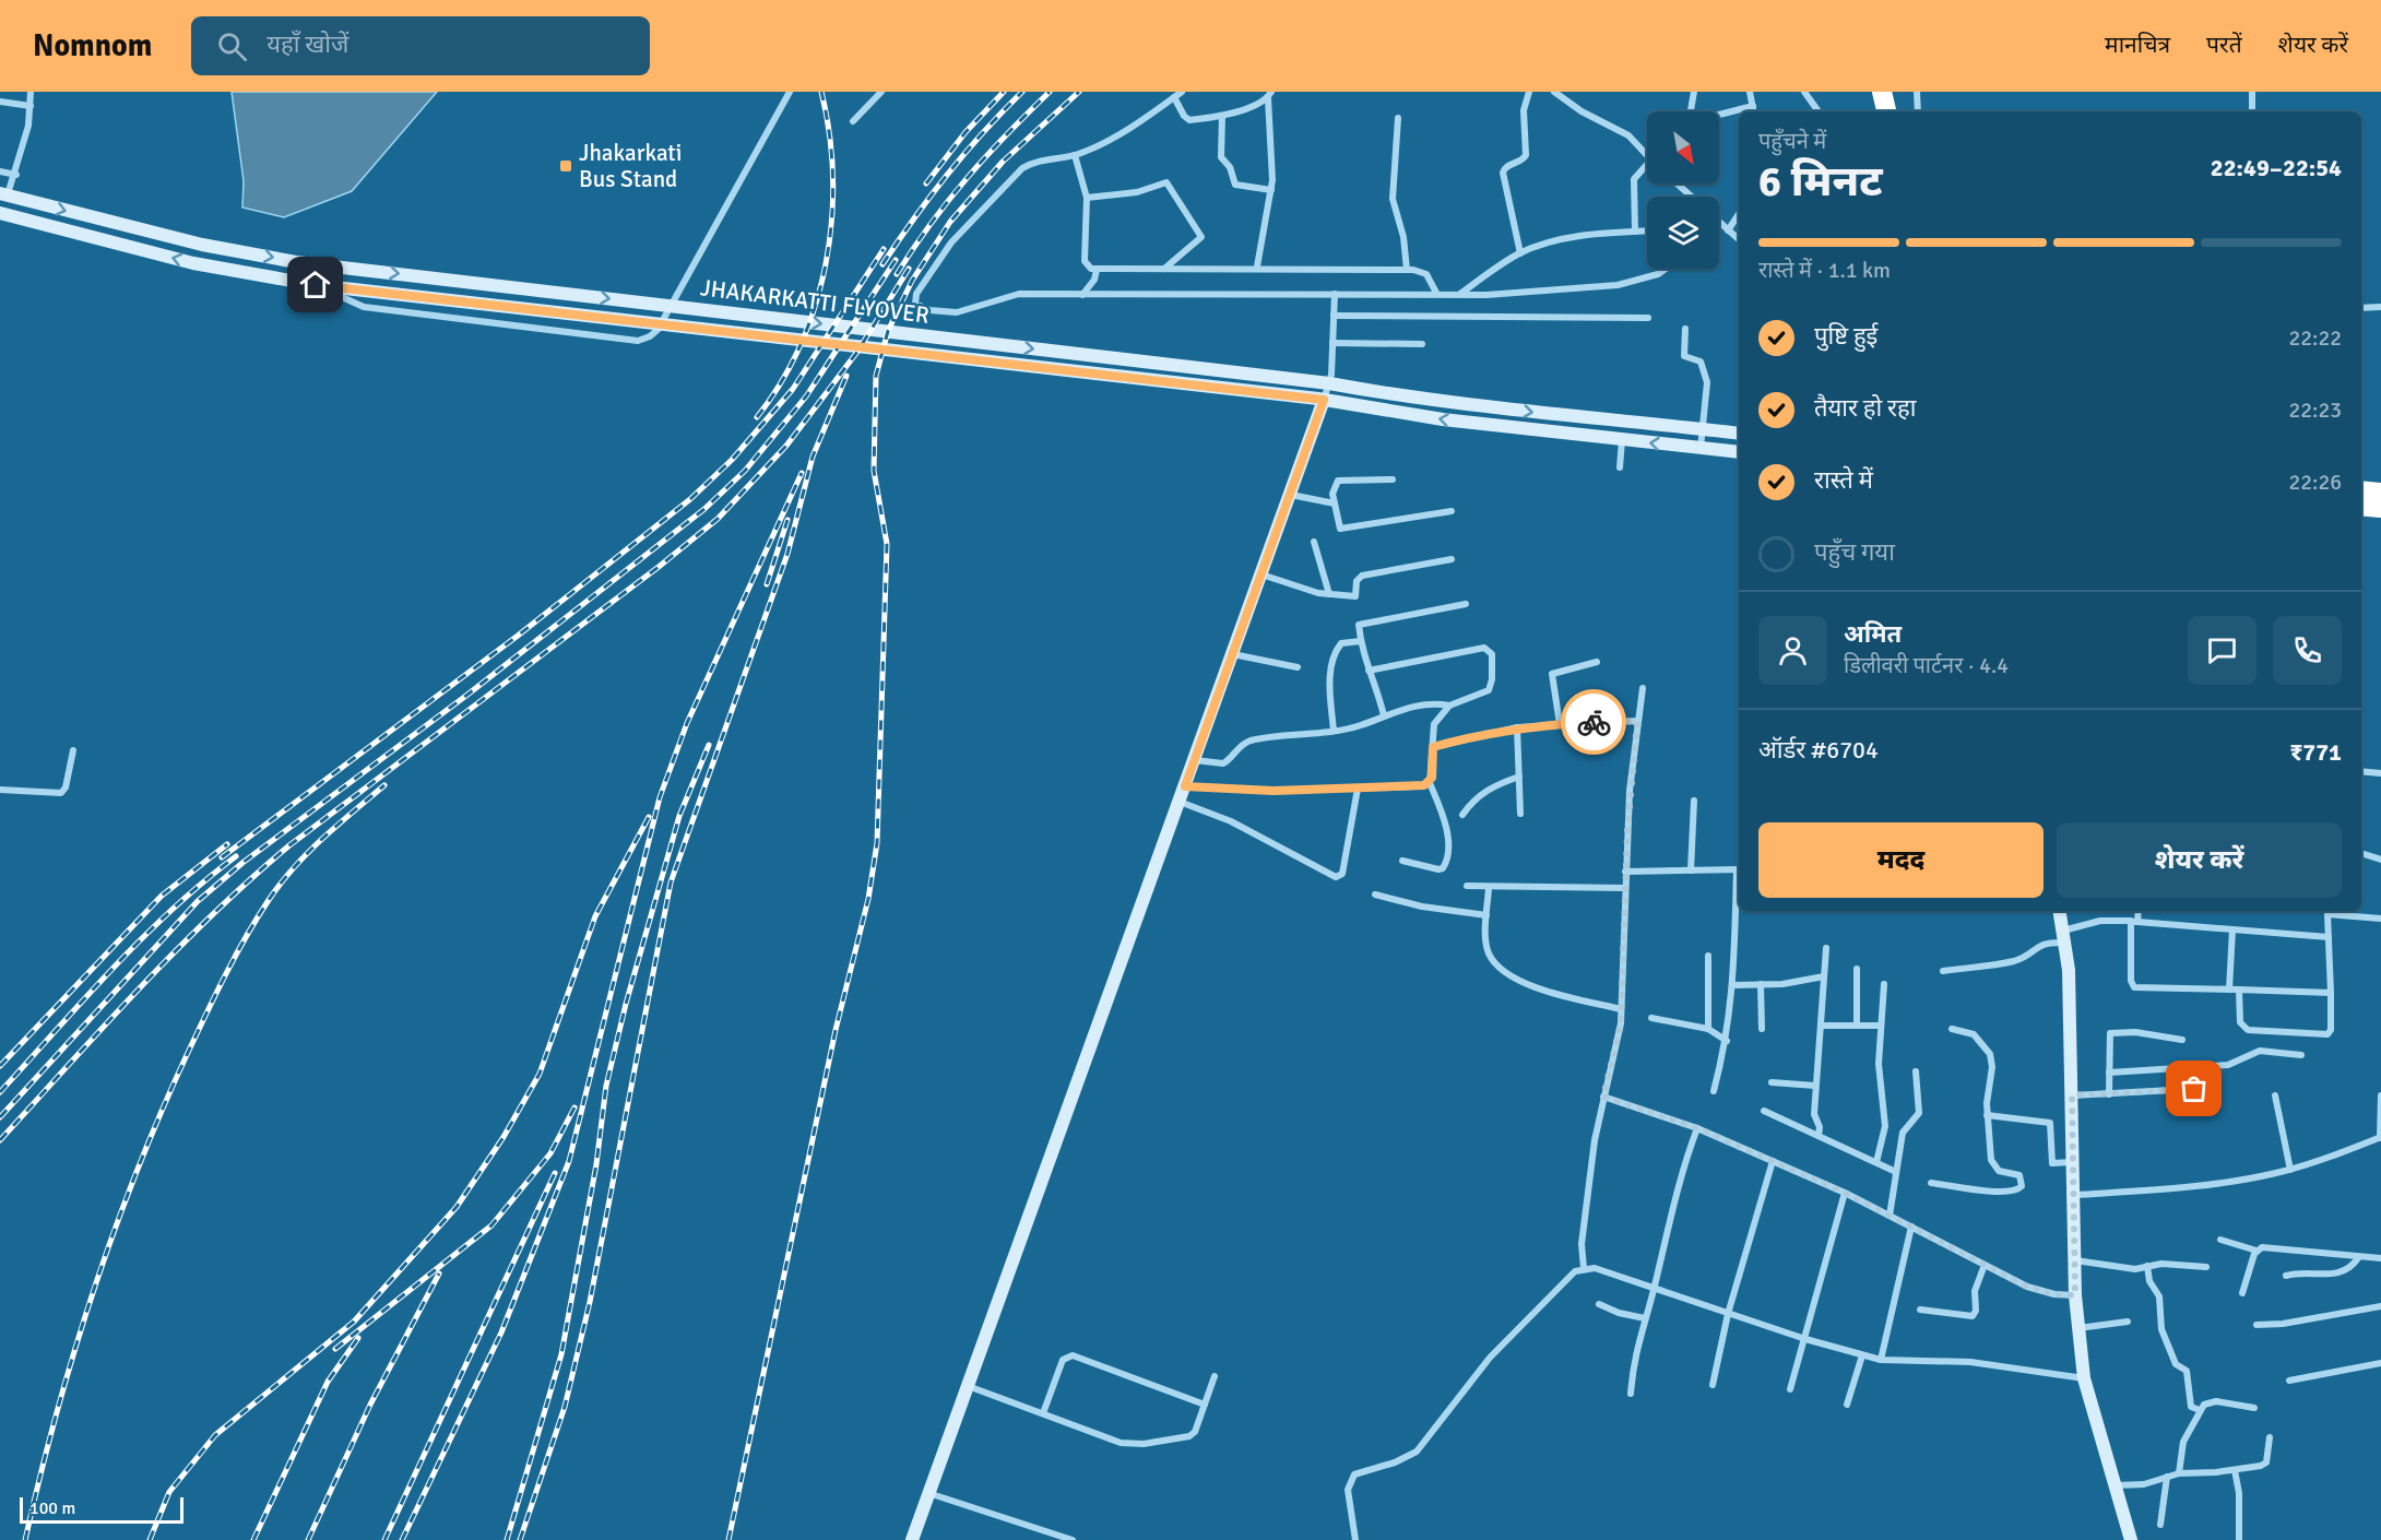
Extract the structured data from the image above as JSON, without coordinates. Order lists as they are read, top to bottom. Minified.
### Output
{"streets":{"main road":["JHAKARKATTI FLYOVER"]},"places":{"transit":["Jhakarkati Bus Stand"]},"scale_bar":"100 m","north":"bottom right","page":{"header":"Nomnom","search":"यहाँ खोजें","nav":["मानचित्र","परतें","शेयर करें"],"heading":["6 मिनट","पहुँचने में","22:49–22:54"],"panel":["अमित","डिलीवरी पार्टनर · 4.4","ऑर्डर #6704","₹771"],"bar":"रास्ते में · 1.1 km","list":[["पुष्टि हुई","22:22"],["तैयार हो रहा","22:23"],["रास्ते में","22:26"],"पहुँच गया"],"buttons":["मदद","शेयर करें"],"scale":"100 m"}}
